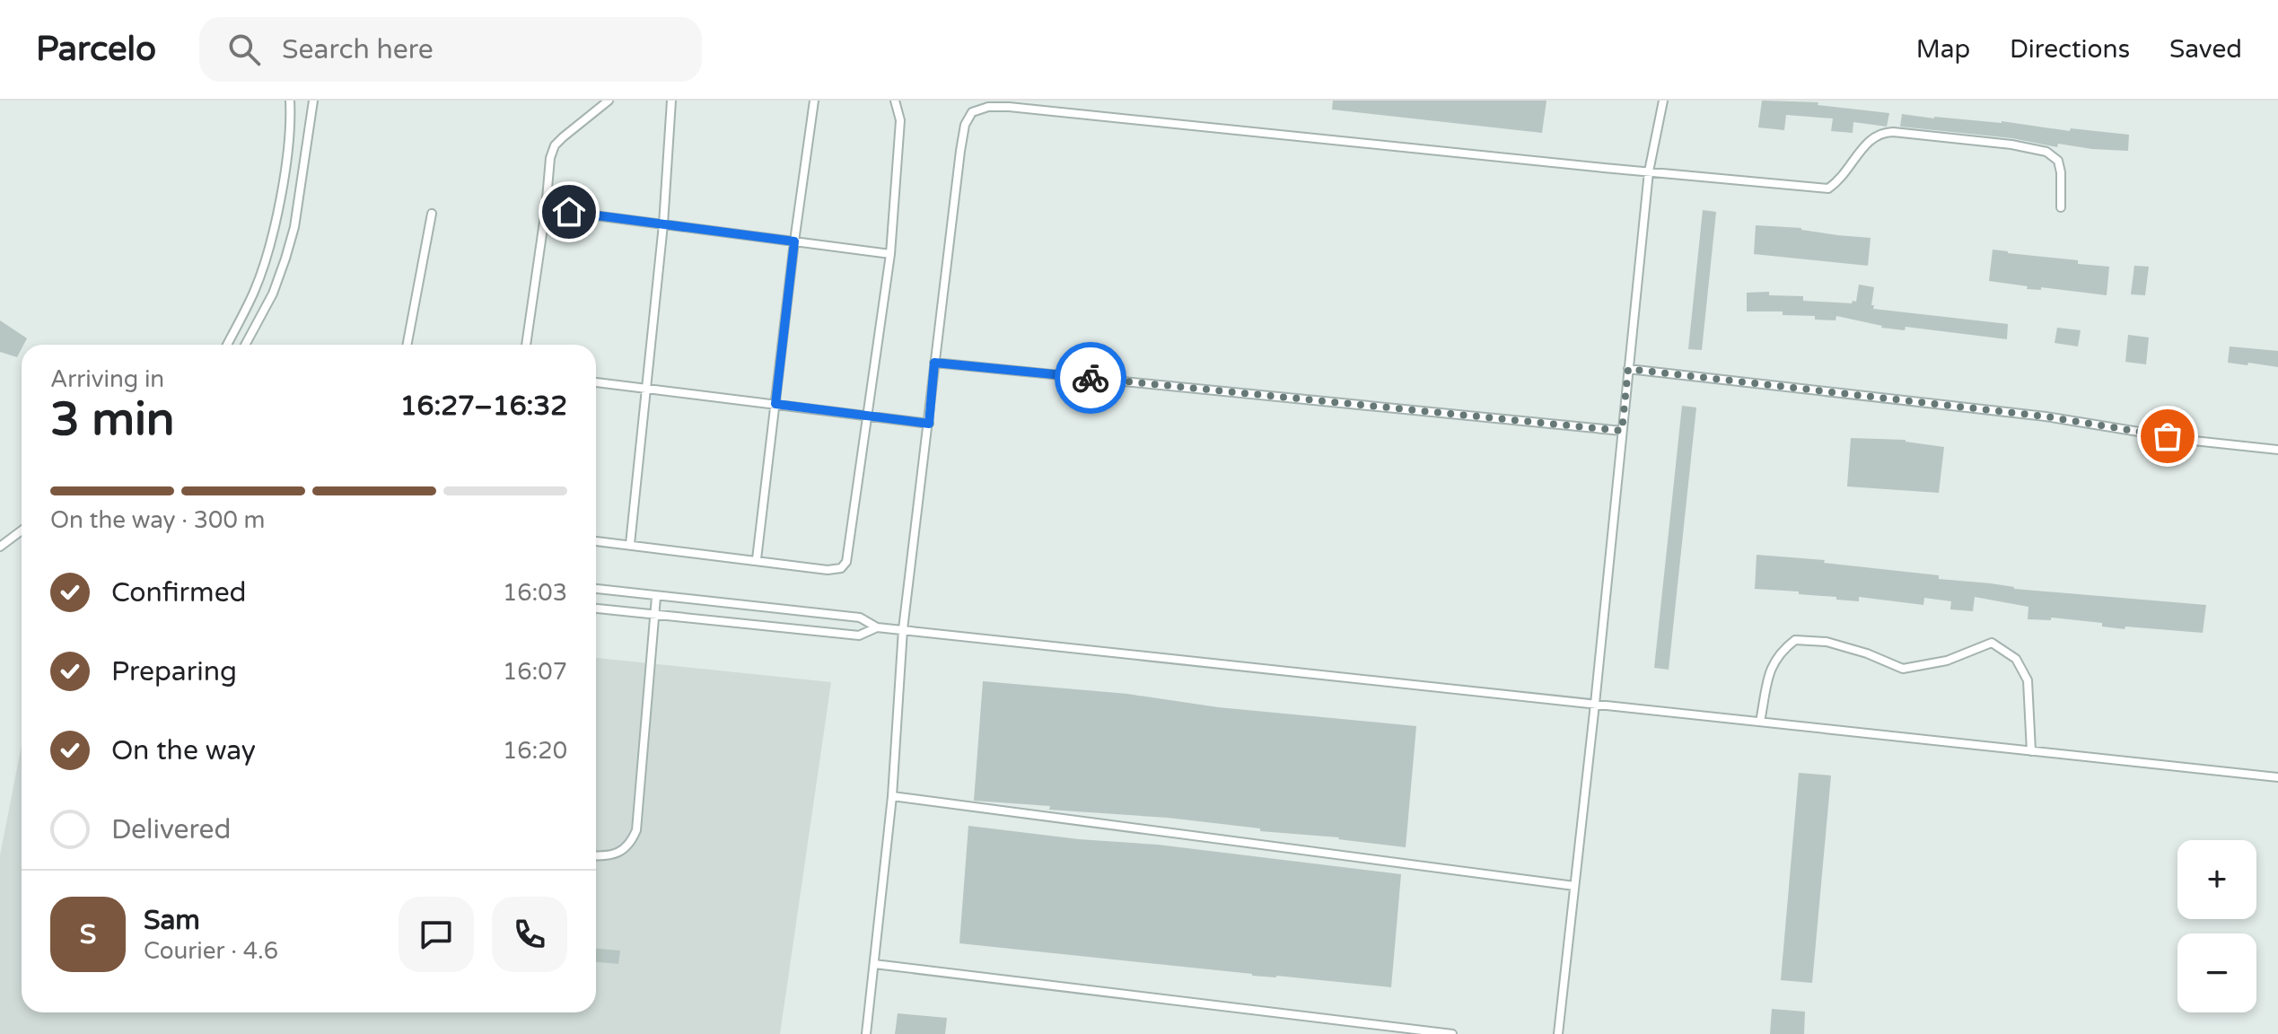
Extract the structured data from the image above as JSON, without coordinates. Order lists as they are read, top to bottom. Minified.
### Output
{"page":{"header":"Parcelo","search":"Search here","nav":["Map","Directions","Saved"],"heading":["3 min","Arriving in","16:27–16:32"],"panel":["Sam","Courier · 4.6"],"bar":"On the way · 300 m","list":[["Confirmed","16:03"],["Preparing","16:07"],["On the way","16:20"],"Delivered"],"map_buttons":["+","−"],"round":"S"}}
